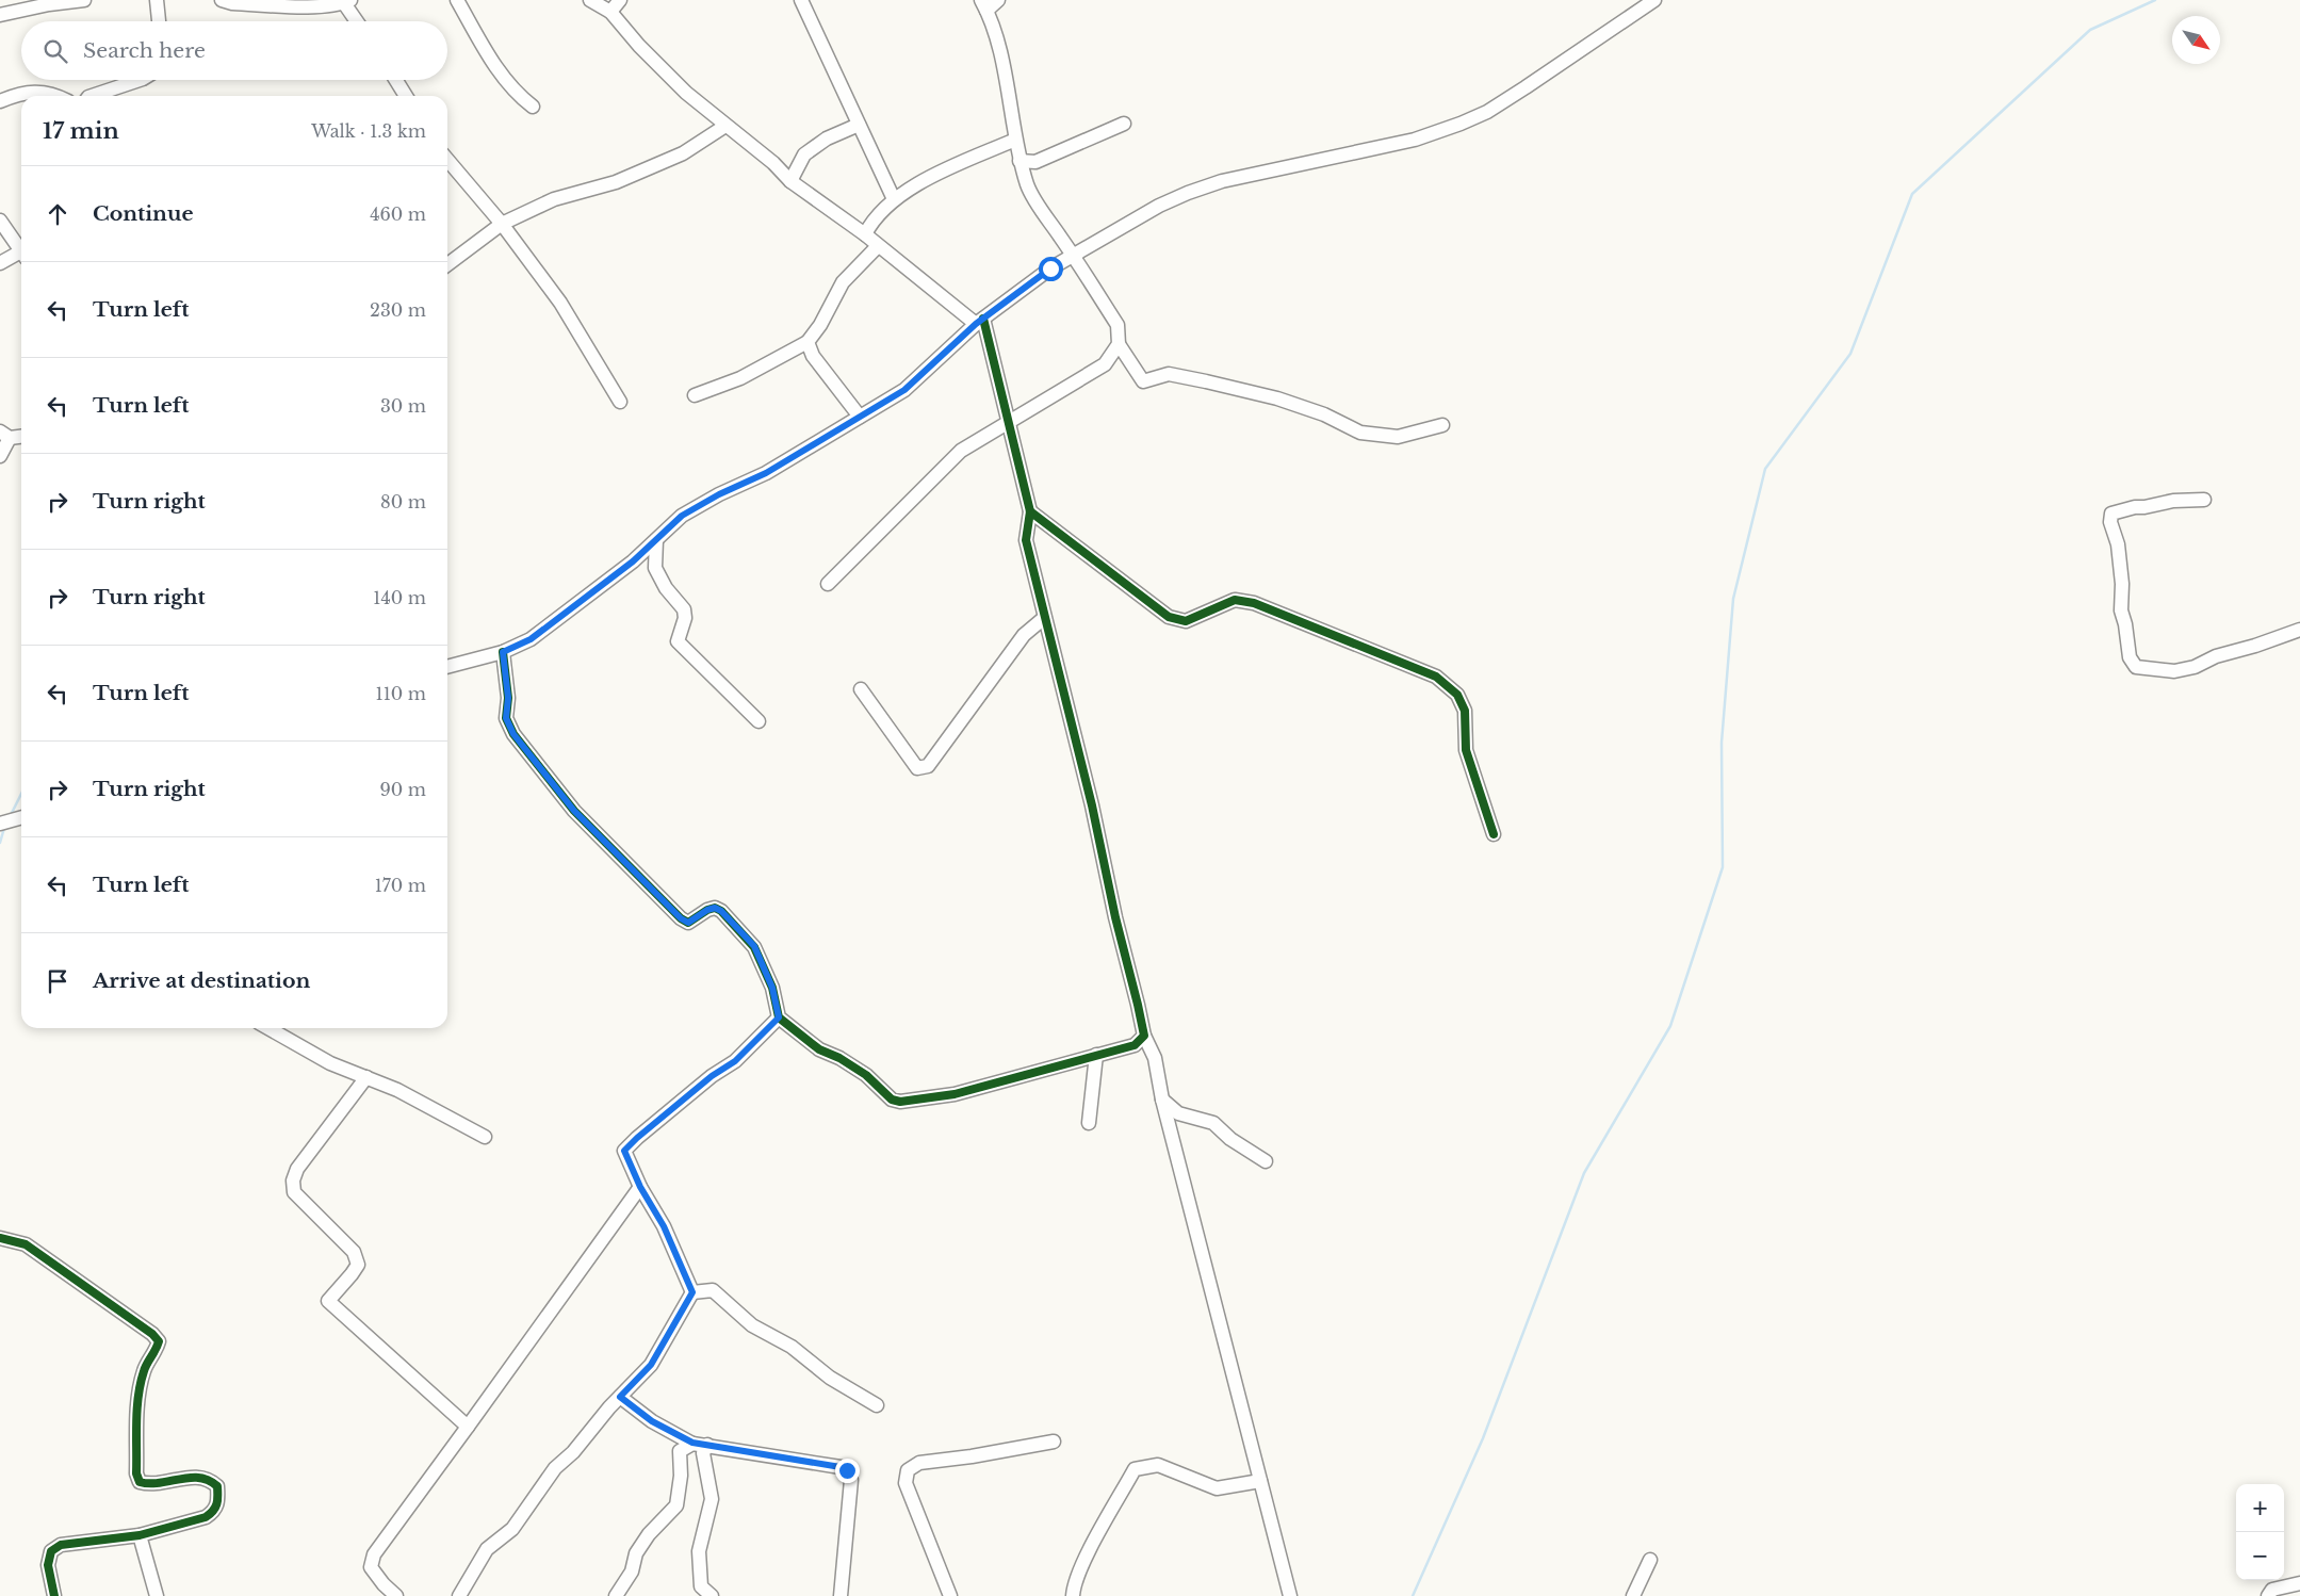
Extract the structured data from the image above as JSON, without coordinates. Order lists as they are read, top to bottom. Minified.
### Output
{"north":"bottom right","page":{"search":"Search here","heading":["17 min","Walk · 1.3 km"],"list":[["Continue","460 m"],["Turn left","230 m"],["Turn left","30 m"],["Turn right","80 m"],["Turn right","140 m"],["Turn left","110 m"],["Turn right","90 m"],["Turn left","170 m"],"Arrive at destination"],"map_buttons":["+","−"]}}
